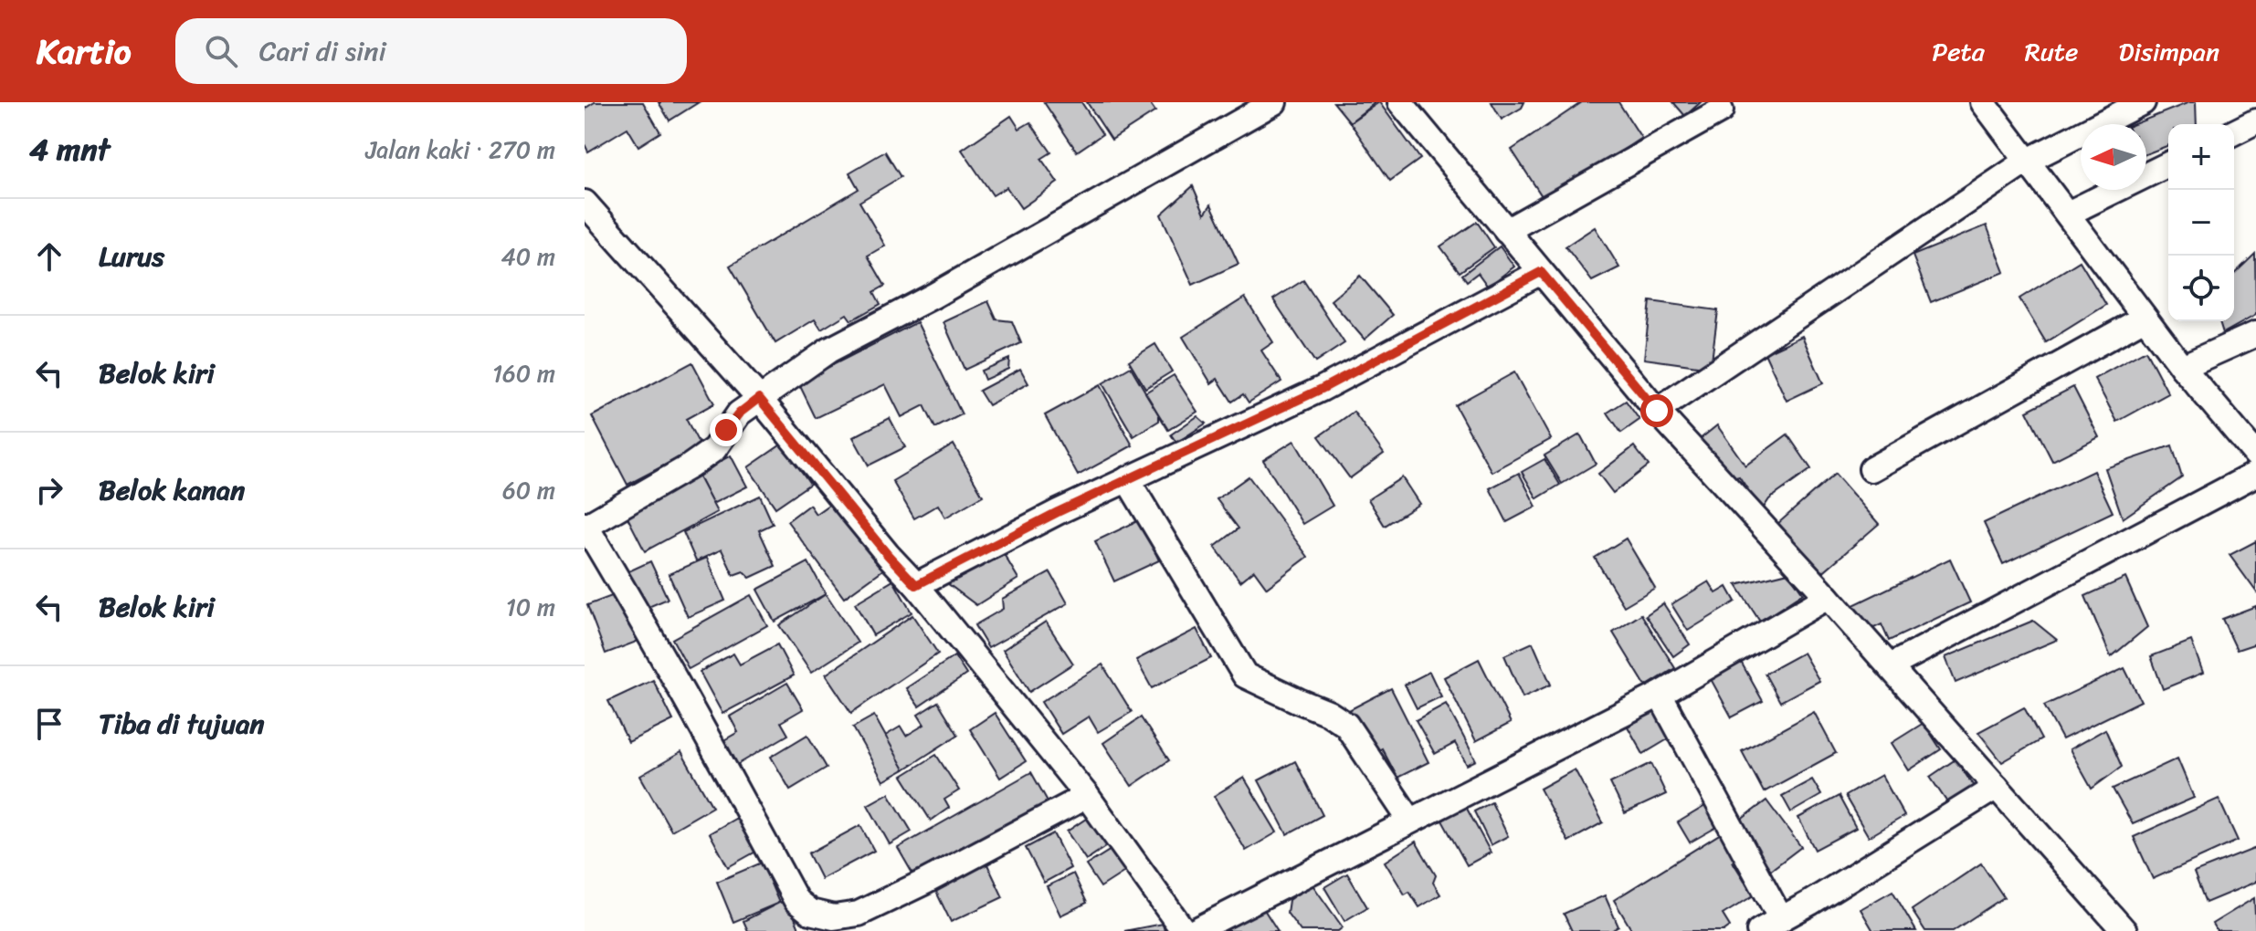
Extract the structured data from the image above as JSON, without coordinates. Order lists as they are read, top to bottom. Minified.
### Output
{"north":"left","page":{"header":"Kartio","search":"Cari di sini","nav":["Peta","Rute","Disimpan"],"heading":["4 mnt","Jalan kaki · 270 m"],"map_buttons":["+","−"],"list":[["Lurus","40 m"],["Belok kiri","160 m"],["Belok kanan","60 m"],["Belok kiri","10 m"],"Tiba di tujuan"]}}
